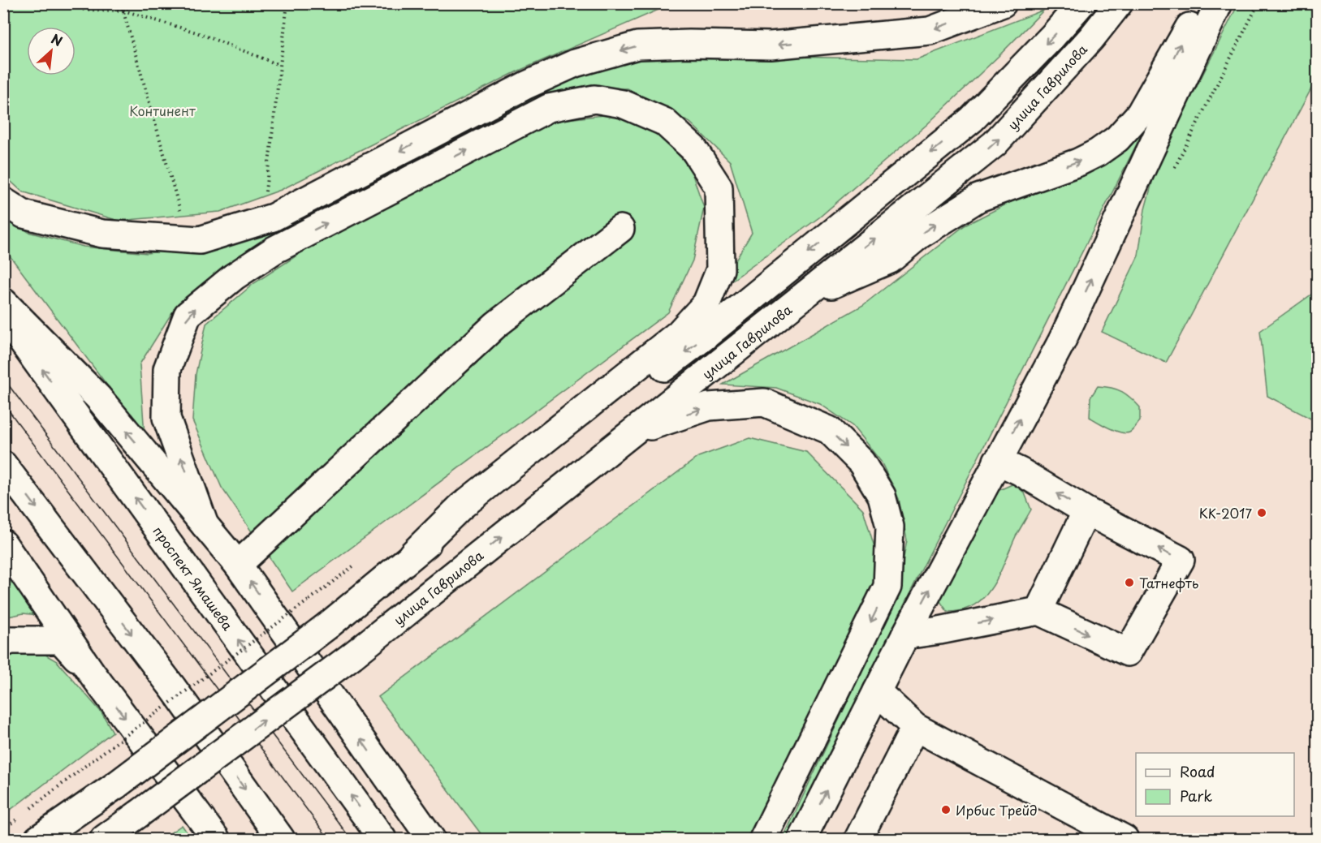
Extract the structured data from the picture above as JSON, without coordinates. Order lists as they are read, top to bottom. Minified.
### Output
{"streets":{"main road":["улица Гаврилова","проспект Ямашева"]},"parks":["Континент"],"places":["КК-2017","Татнефть","Ирбис Трейд"],"legend":["Road","Park"],"north":"top right"}
